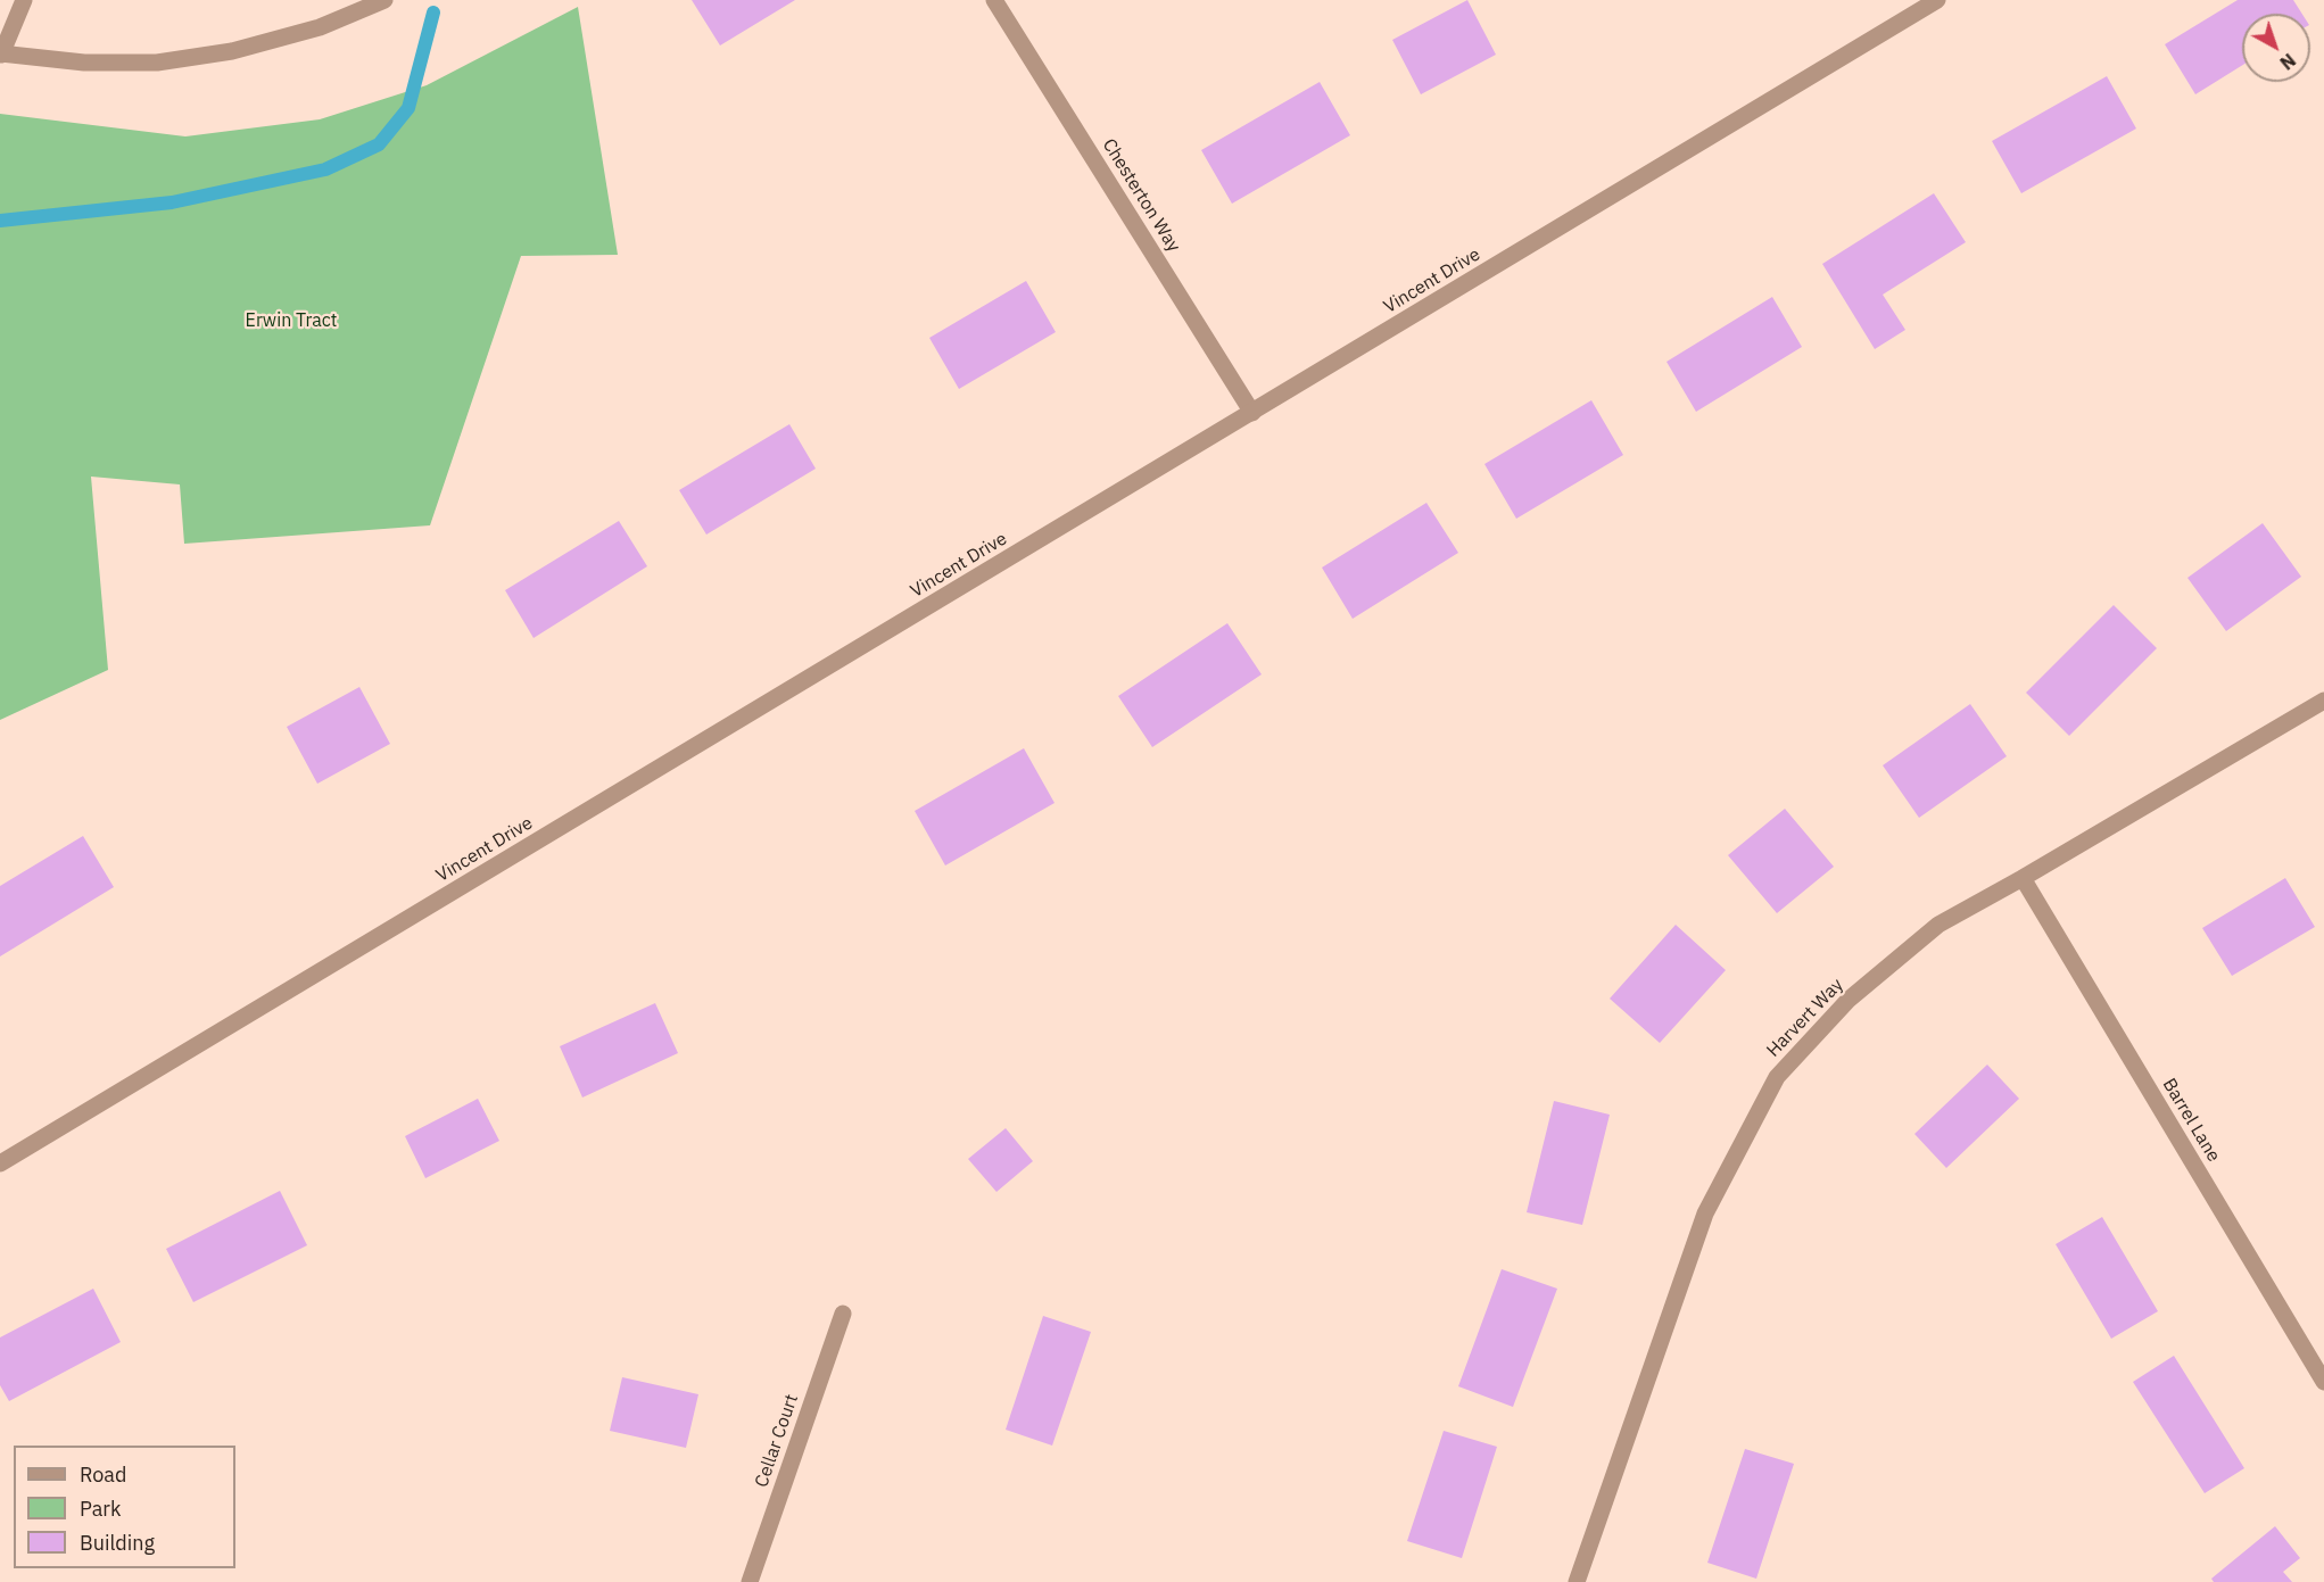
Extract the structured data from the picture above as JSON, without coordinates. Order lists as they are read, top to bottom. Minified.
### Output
{"streets":{"street":["Chesterton Way","Vincent Drive","Harvert Way","Barrel Lane","Cellar Court"]},"crossings":[["Chesterton Way","Vincent Drive"],["Harvert Way","Barrel Lane"]],"parks":["Erwin Tract"],"legend":["Road","Park","Building"],"north":"bottom right"}
